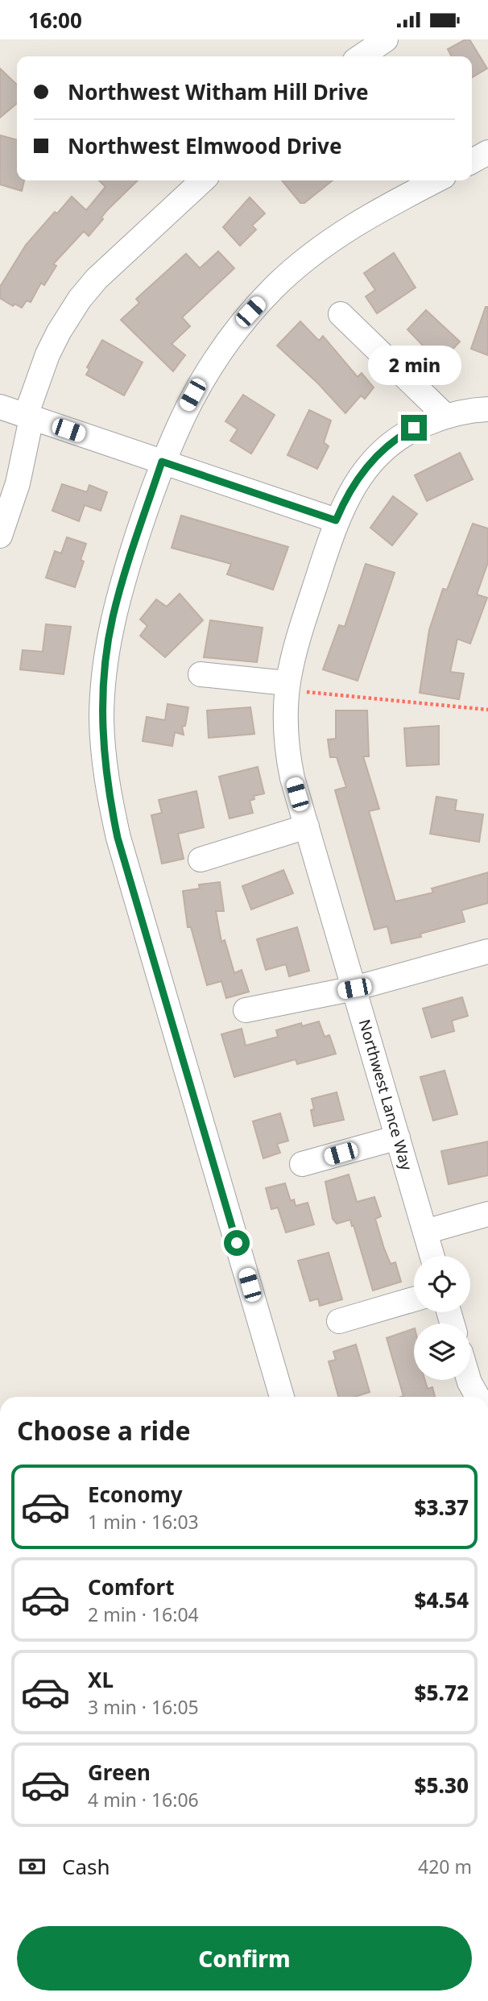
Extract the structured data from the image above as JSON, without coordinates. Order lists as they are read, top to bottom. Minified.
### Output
{"streets":{"street":["Northwest Lance Way"]},"page":{"status":"16:00","banner":["Northwest Witham Hill Drive","Northwest Elmwood Drive"],"bubble":"2 min","heading":"Choose a ride","list":[{"name":"Economy","note":"1 min · 16:03","value":"$3.37"},{"name":"Comfort","note":"2 min · 16:04","value":"$4.54"},{"name":"XL","note":"3 min · 16:05","value":"$5.72"},{"name":"Green","note":"4 min · 16:06","value":"$5.30"}],"pay":["Cash","420 m"],"buttons":"Confirm"}}
